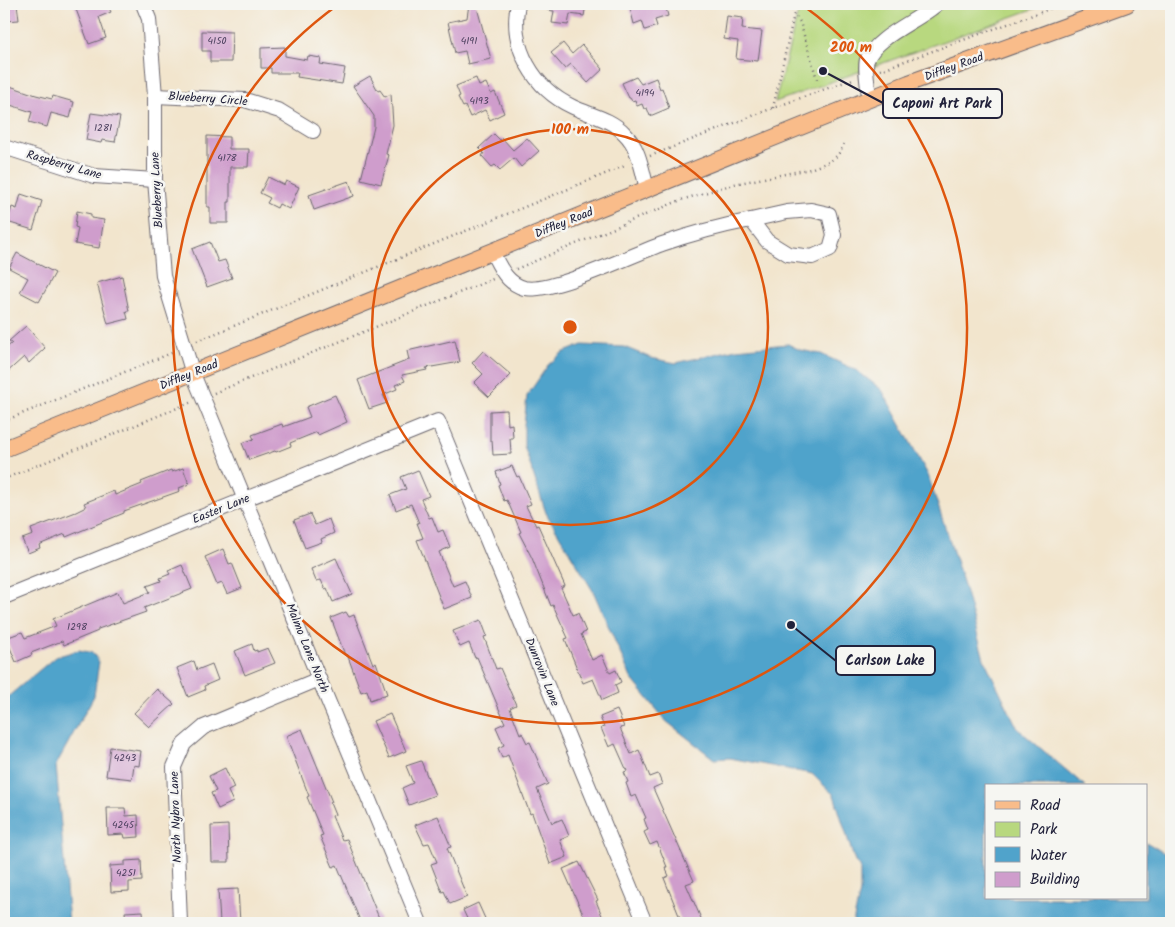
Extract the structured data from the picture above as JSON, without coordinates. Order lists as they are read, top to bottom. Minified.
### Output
{"streets":{"main road":["Diffley Road"],"street":["Blueberry Circle","Raspberry Lane","Blueberry Lane","Easter Lane","Malmo Lane North","Dunrovin Lane","North Nybro Lane"]},"crossings":[["Diffley Road","Blueberry Lane"],["Diffley Road","Malmo Lane North"],["Blueberry Circle","Blueberry Lane"],["Raspberry Lane","Blueberry Lane"],["Blueberry Lane","Malmo Lane North"],["Easter Lane","Malmo Lane North"],["Easter Lane","Dunrovin Lane"],["Malmo Lane North","North Nybro Lane"]],"places":["Caponi Art Park","Carlson Lake"],"house_numbers":["4150","4191","4194","4193","1281","4178","1298","4243","4245","4251"],"legend":["Road","Park","Water","Building"],"rings":["200 m","100 m"]}
